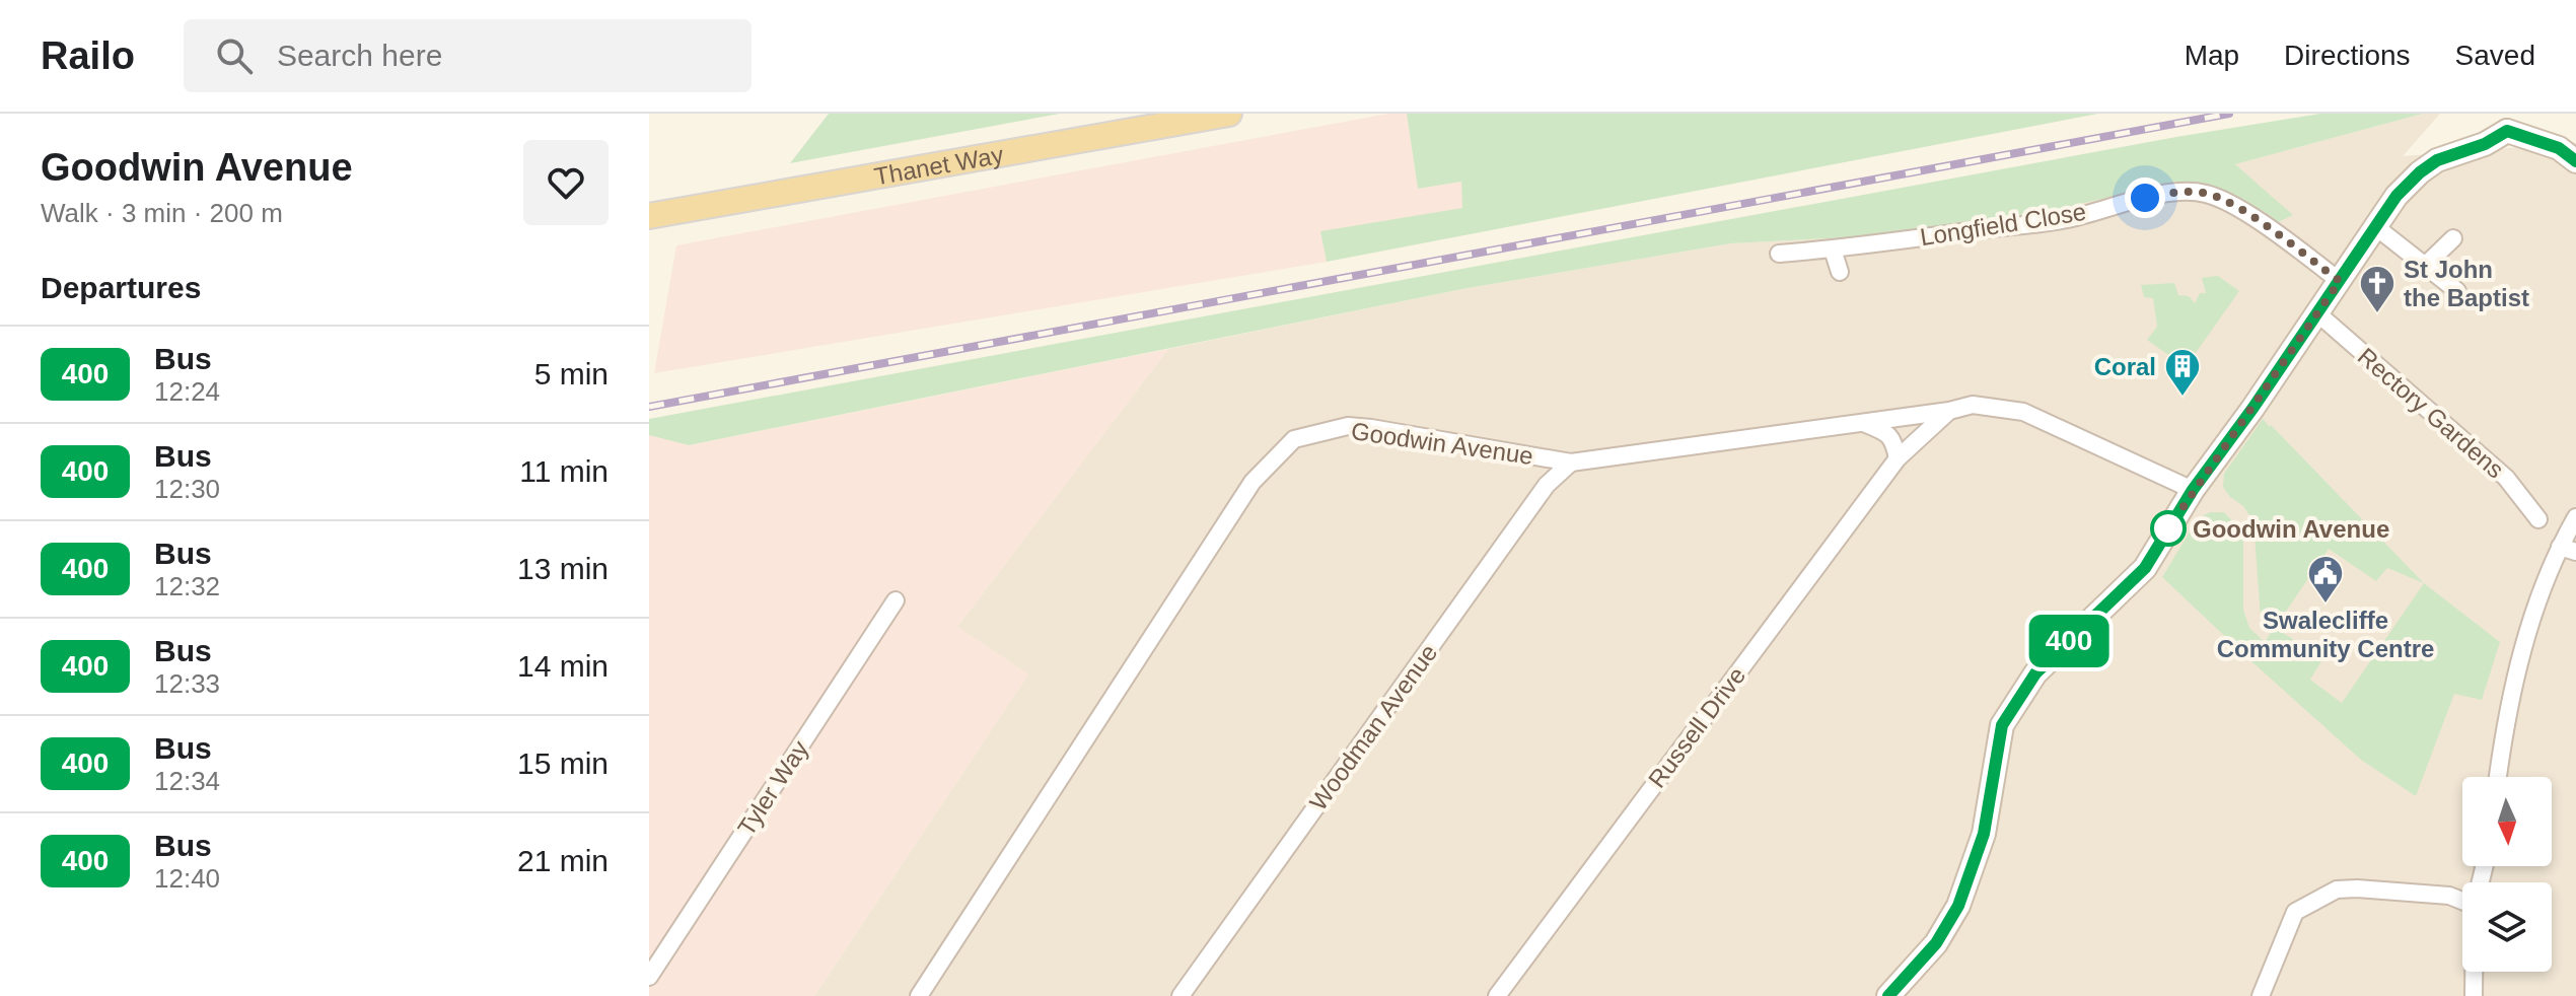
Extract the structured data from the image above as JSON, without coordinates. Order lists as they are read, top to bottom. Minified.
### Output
{"streets":{"main road":["Thanet Way"],"street":["Longfield Close","Rectory Gardens","Goodwin Avenue","Woodman Avenue","Russell Drive","Tyler Way"]},"crossings":[["Goodwin Avenue","Woodman Avenue"],["Goodwin Avenue","Russell Drive"]],"places":{"church":["St John the Baptist"],"building":["Coral"],"other":["Goodwin Avenue"],"public building":["Swalecliffe Community Centre"]},"lines":["bus line 400"],"north":"bottom","page":{"header":"Railo","search":"Search here","nav":["Map","Directions","Saved"],"heading":[["Goodwin Avenue","Walk · 3 min · 200 m"],"Departures"],"on_map":"400","list":[{"mark":"400","name":"Bus","note":"12:24","value":"5 min"},{"mark":"400","name":"Bus","note":"12:30","value":"11 min"},{"mark":"400","name":"Bus","note":"12:32","value":"13 min"},{"mark":"400","name":"Bus","note":"12:33","value":"14 min"},{"mark":"400","name":"Bus","note":"12:34","value":"15 min"},{"mark":"400","name":"Bus","note":"12:40","value":"21 min"}]}}
